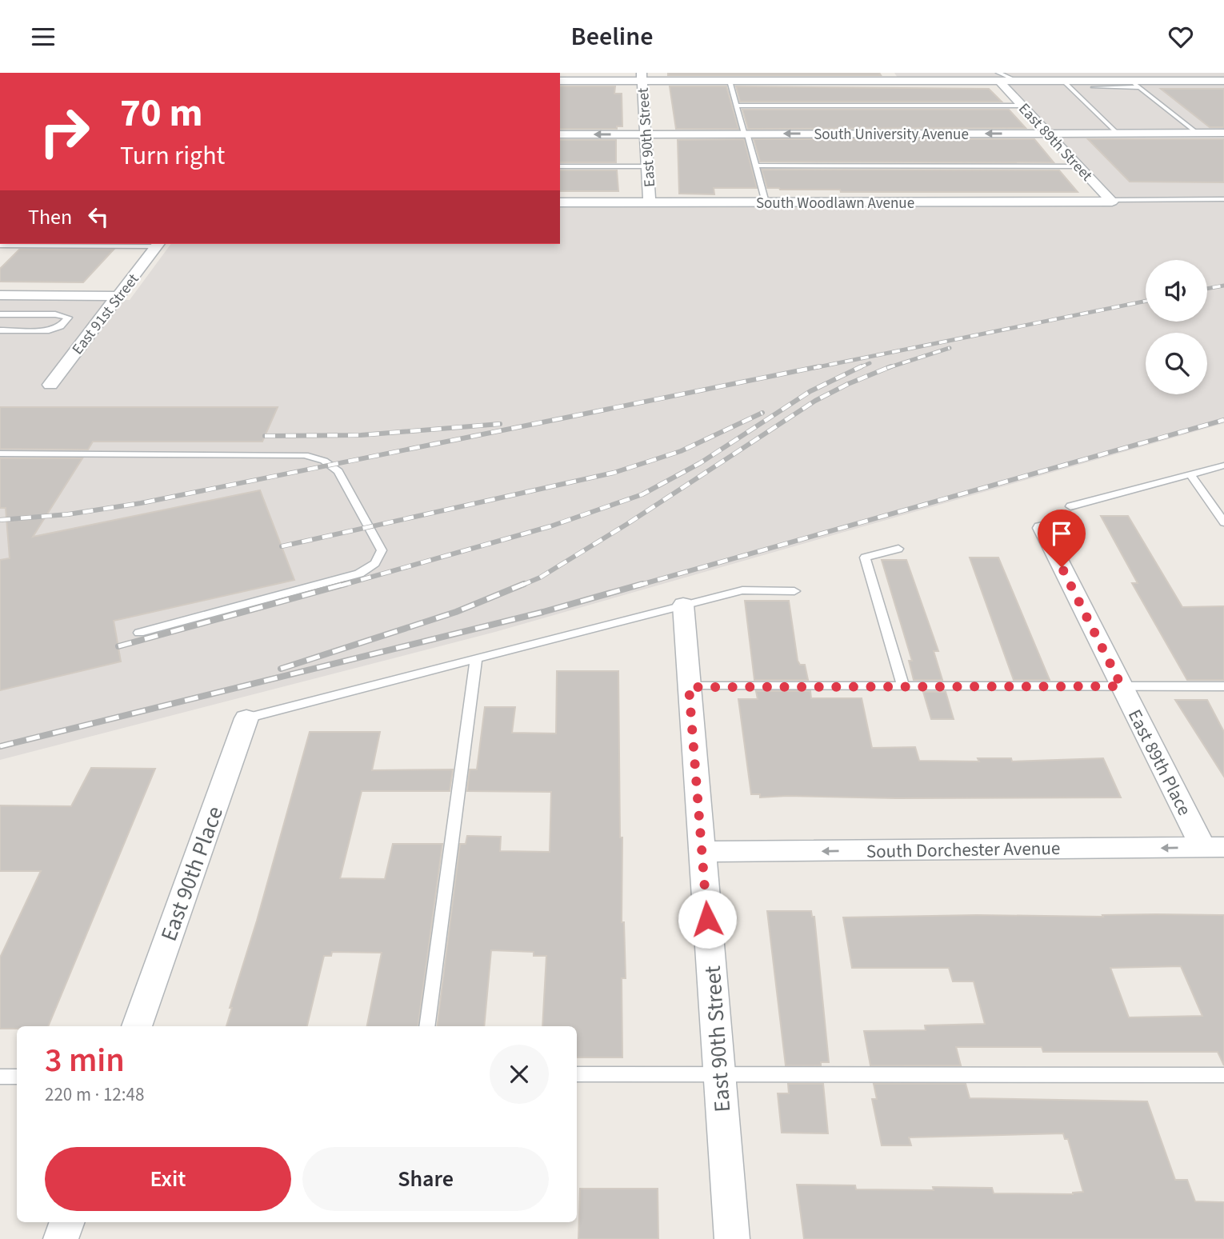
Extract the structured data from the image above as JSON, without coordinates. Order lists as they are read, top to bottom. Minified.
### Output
{"streets":{"street":["South University Avenue","East 90th Street","East 89th Street","South Woodlawn Avenue","East 91st Street","East 89th Place","South Dorchester Avenue","East 90th Place"]},"crossings":[["South University Avenue","East 90th Street"],["South University Avenue","East 89th Street"],["East 90th Street","South Woodlawn Avenue"],["East 90th Street","South Dorchester Avenue"],["East 89th Street","South Woodlawn Avenue"],["East 89th Place","South Dorchester Avenue"]],"one_way":["South Dorchester Avenue"],"page":{"header":"Beeline","turn":["70 m","Turn right"],"then":"Then","heading":["3 min","220 m · 12:48"],"buttons":["Exit","Share"]}}
